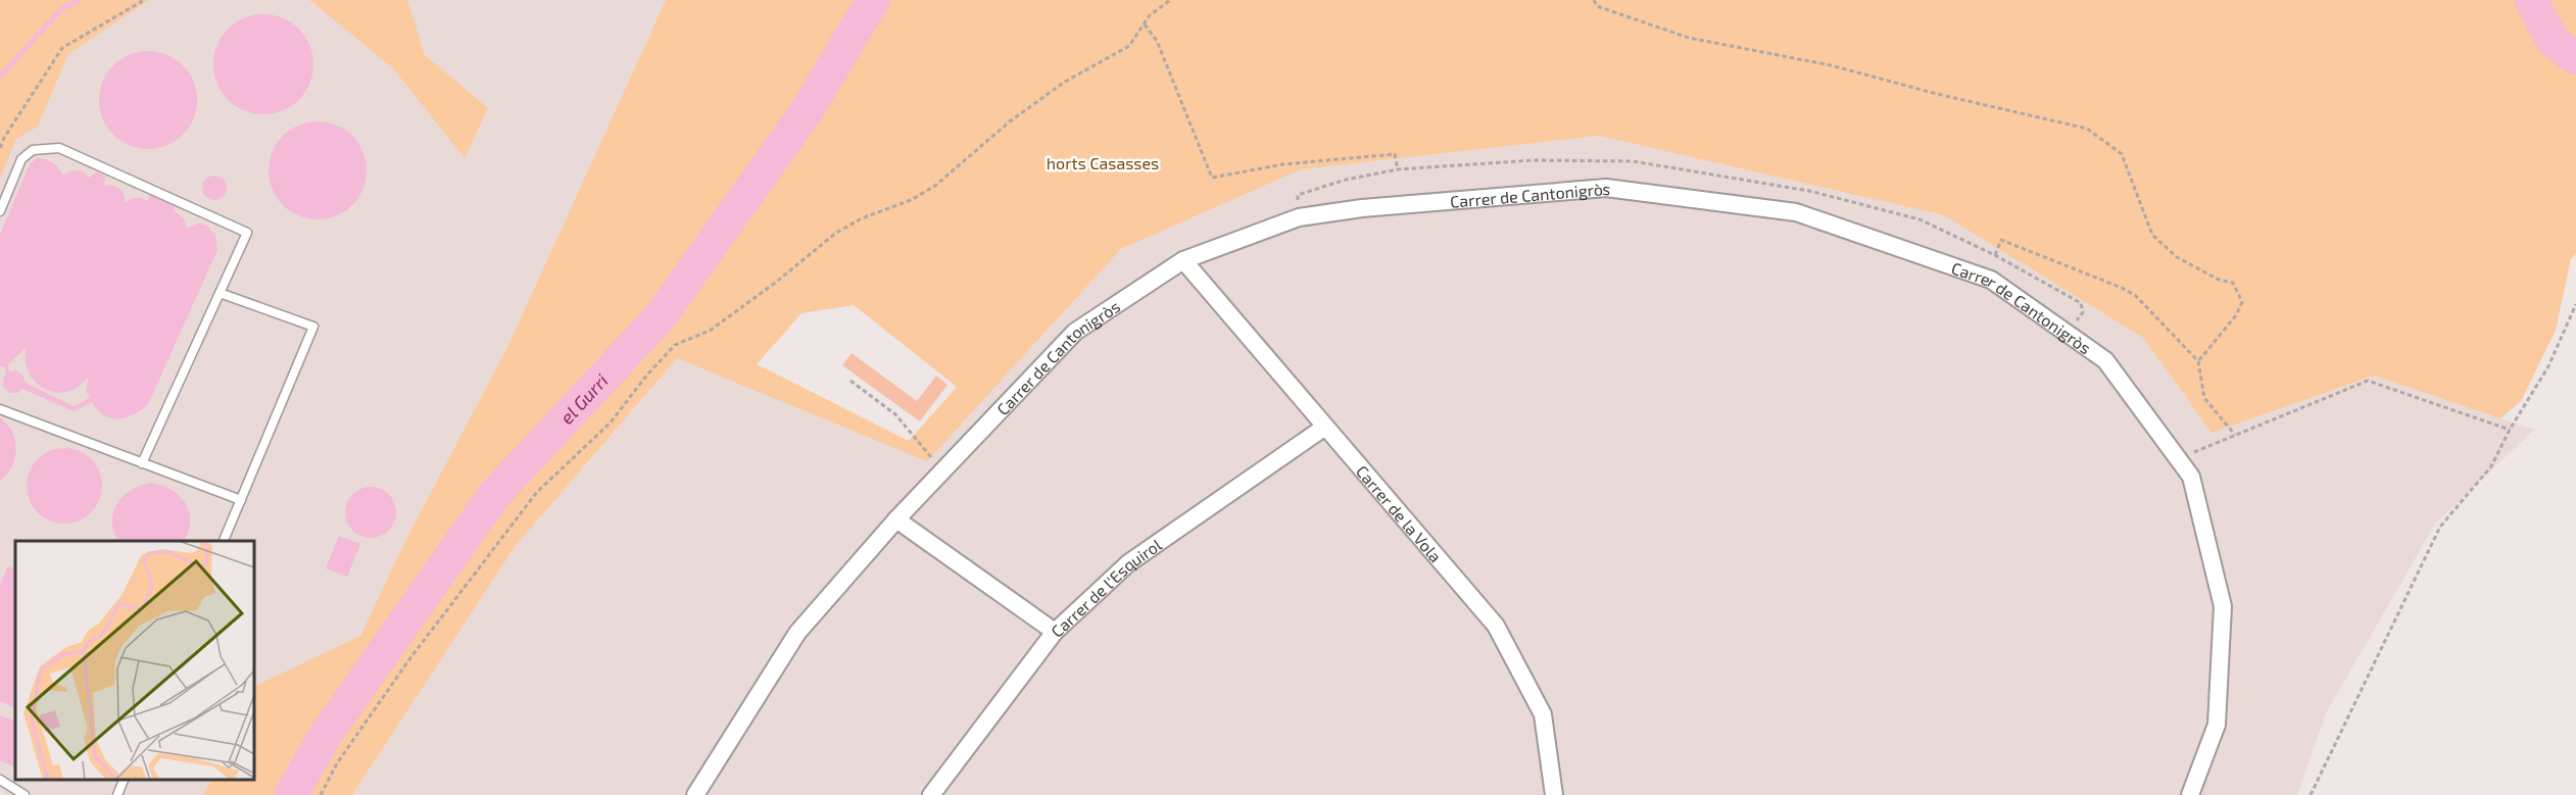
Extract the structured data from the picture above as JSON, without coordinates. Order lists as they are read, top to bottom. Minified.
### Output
{"streets":{"street":["Carrer de Cantonigròs","Carrer de la Vola","Carrer de l'Esquirol"]},"crossings":[["Carrer de Cantonigròs","Carrer de la Vola"],["Carrer de la Vola","Carrer de l'Esquirol"]],"water":["el Gurri"],"parks":["horts Casasses"]}
